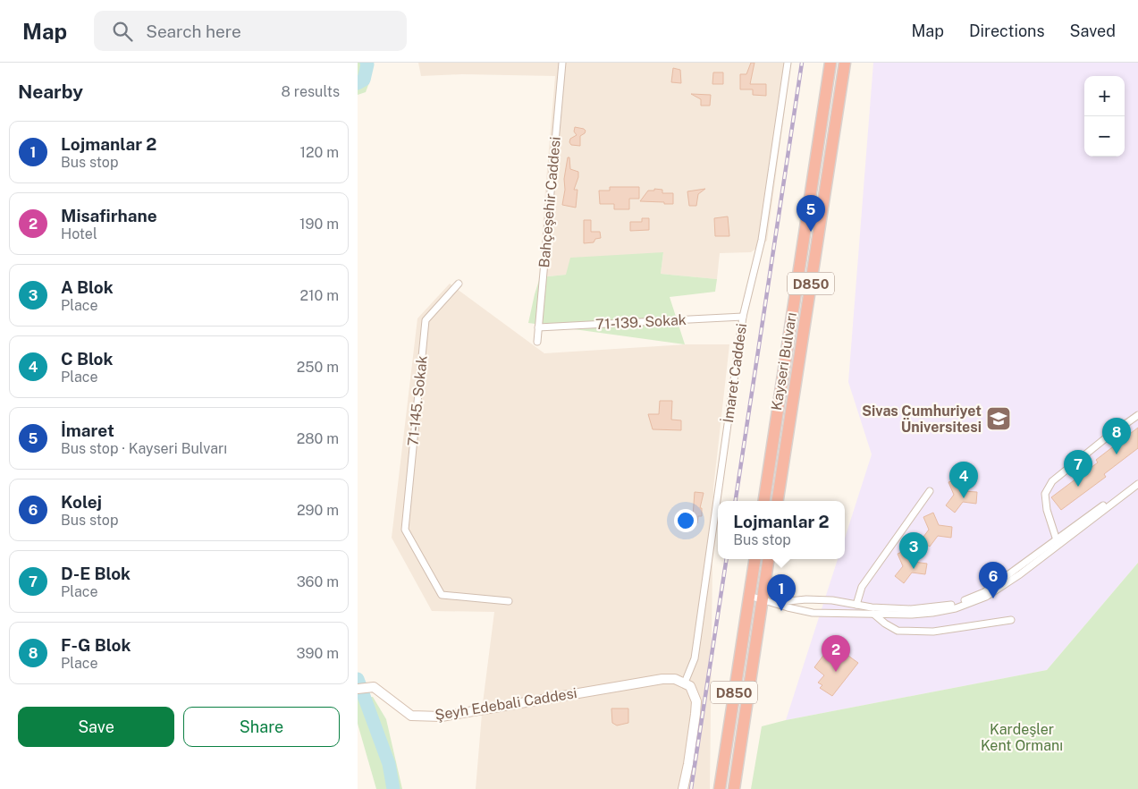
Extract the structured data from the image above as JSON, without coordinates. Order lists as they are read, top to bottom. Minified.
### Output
{"streets":{"highway":["D850","Kayseri Bulvarı"],"street":["Bahçeşehir Caddesi","71-139. Sokak","İmaret Caddesi","71-145. Sokak","Şeyh Edebali Caddesi"]},"crossings":[["Bahçeşehir Caddesi","71-139. Sokak"],["71-139. Sokak","İmaret Caddesi"],["İmaret Caddesi","Şeyh Edebali Caddesi"]],"parks":["Kardeşler Kent Ormanı"],"places":{"school or university":["Sivas Cumhuriyet Üniversitesi"]},"page":{"header":"Map","search":"Search here","nav":["Map","Directions","Saved"],"heading":["Nearby","8 results"],"map_buttons":["+","−"],"list":[{"mark":"1","name":"Lojmanlar 2","note":"Bus stop","value":"120 m"},{"mark":"2","name":"Misafirhane","note":"Hotel","value":"190 m"},{"mark":"3","name":"A Blok","note":"Place","value":"210 m"},{"mark":"4","name":"C Blok","note":"Place","value":"250 m"},{"mark":"5","name":"İmaret","note":"Bus stop · Kayseri Bulvarı","value":"280 m"},{"mark":"6","name":"Kolej","note":"Bus stop","value":"290 m"},{"mark":"7","name":"D-E Blok","note":"Place","value":"360 m"},{"mark":"8","name":"F-G Blok","note":"Place","value":"390 m"}],"pins":["5","8","7","4","3","6","1","2"],"popup":["Lojmanlar 2","Bus stop"],"buttons":["Save","Share"]}}
